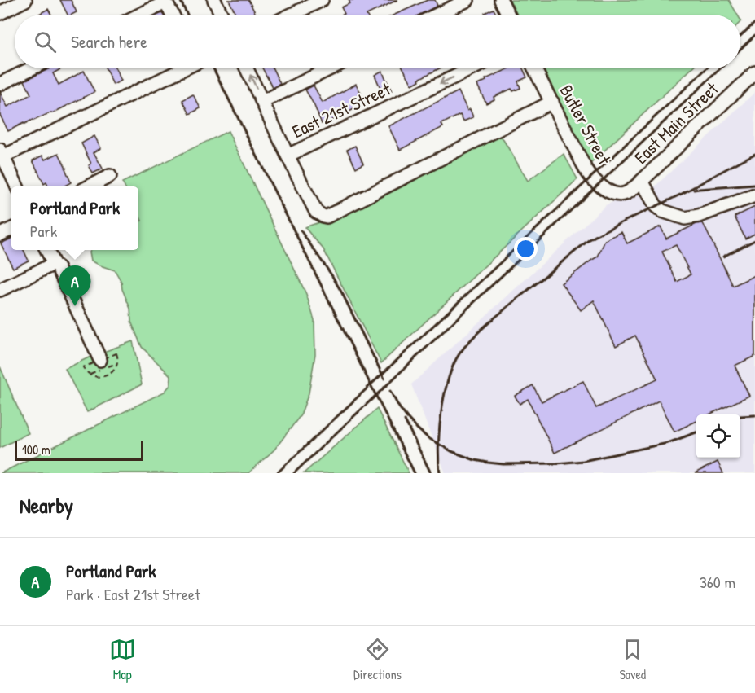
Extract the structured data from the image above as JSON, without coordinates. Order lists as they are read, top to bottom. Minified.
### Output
{"streets":{"street":["East 21st Street","East Main Street","Butler Street"]},"crossings":[["East Main Street","Butler Street"]],"scale_bar":"100 m","page":{"search":"Search here","popup":["Portland Park","Park"],"pins":"A","scale":"100 m","heading":"Nearby","list":[{"mark":"A","name":"Portland Park","note":"Park · East 21st Street","value":"360 m"}],"nav":["Map","Directions","Saved"]}}
